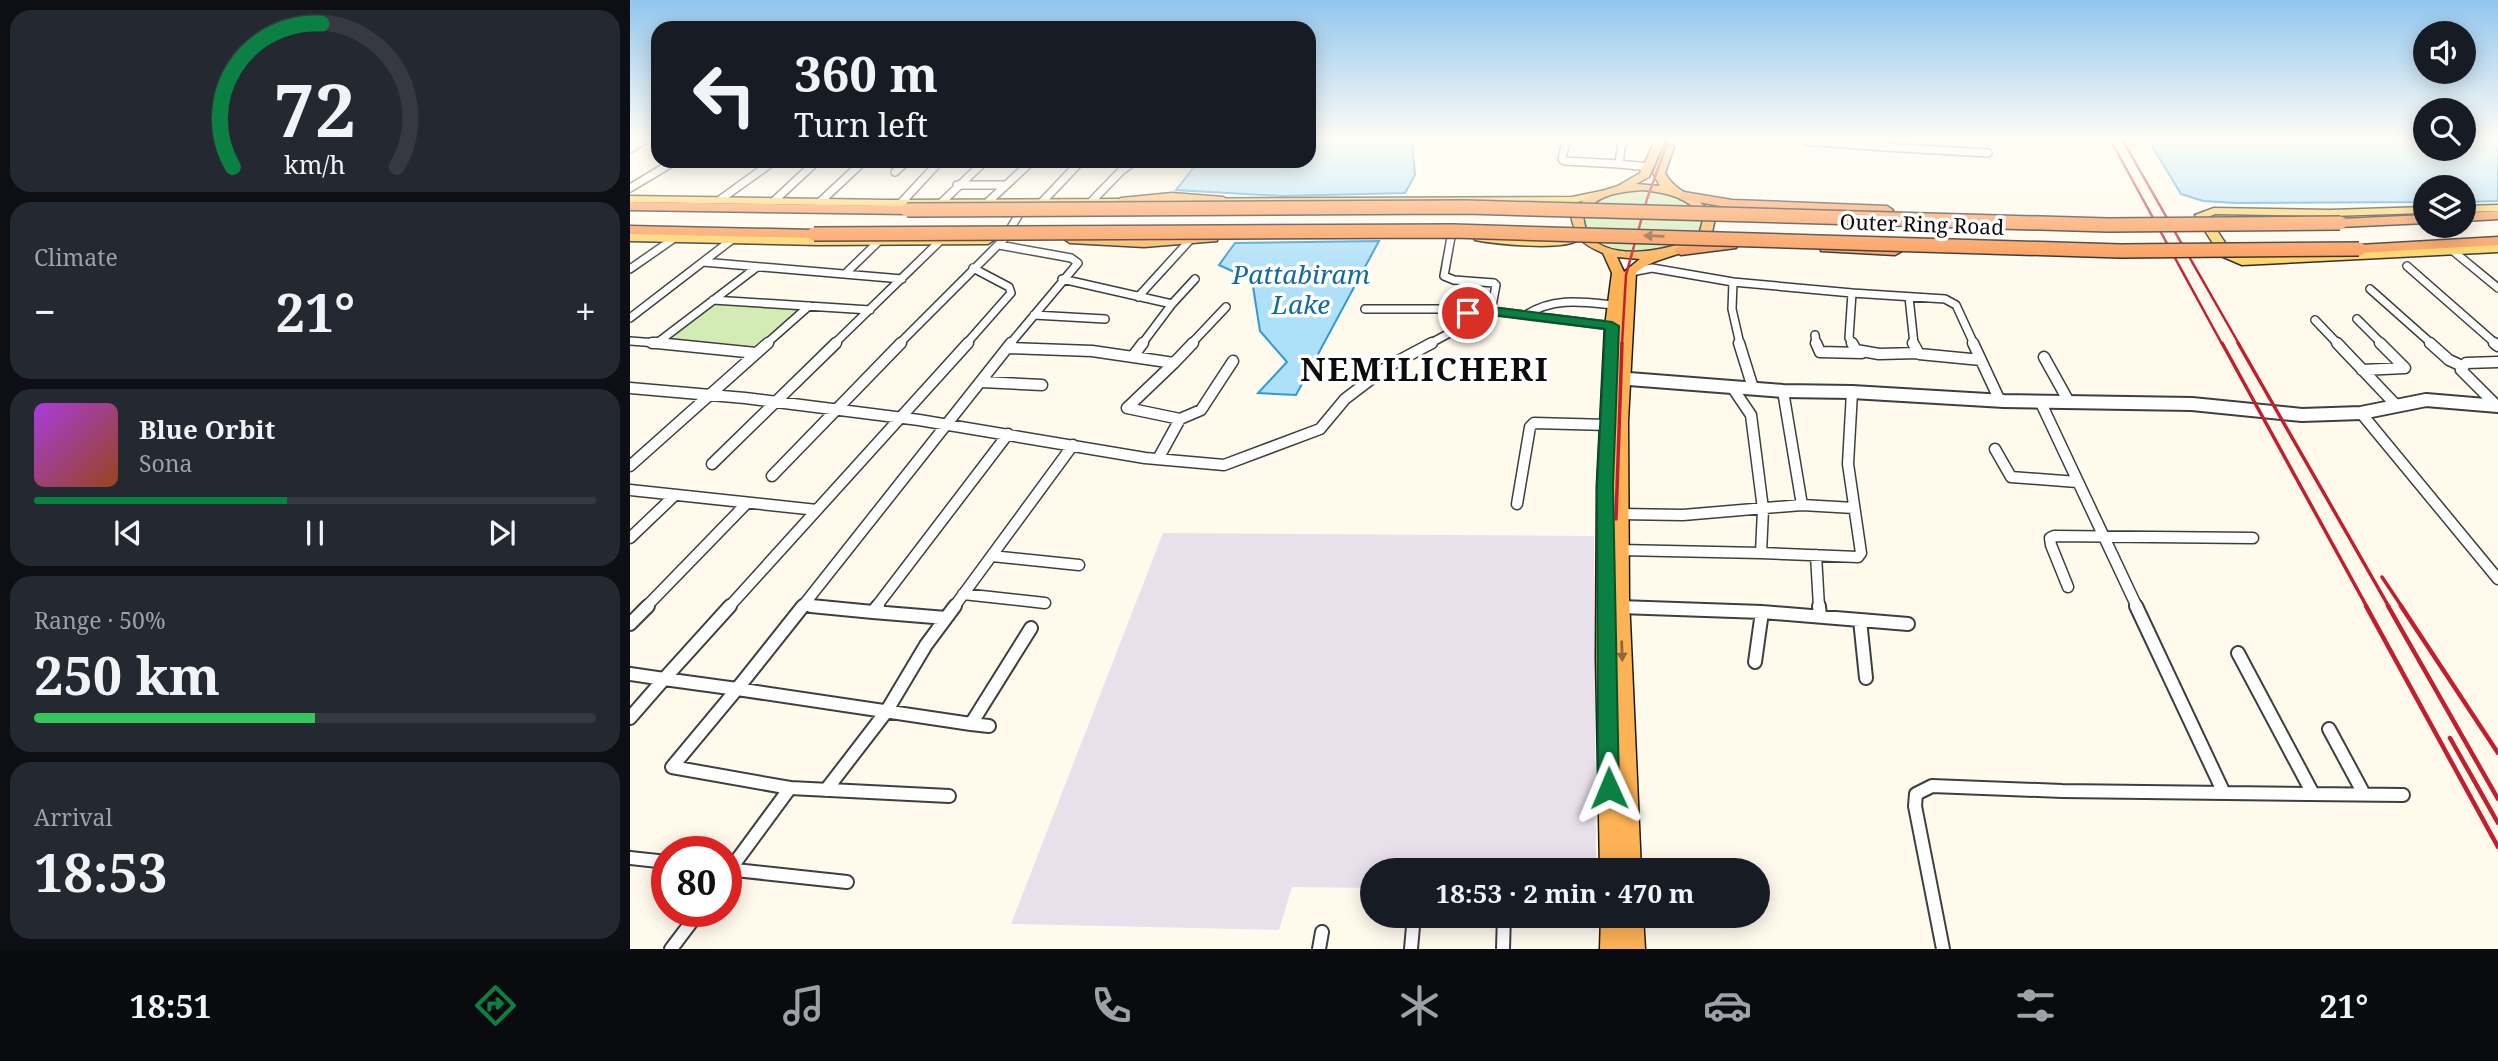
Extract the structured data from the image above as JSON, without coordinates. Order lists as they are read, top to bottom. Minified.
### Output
{"streets":{"highway":["Outer Ring Road"]},"districts":["NEMILICHERI"],"water":["Pattabiram Lake"],"page":{"turn":["360 m","Turn left"],"tile":["Climate",["Range · 50%","250 km"],["Arrival","18:53"]],"heat":["−","21°","+"],"song":["Blue Orbit","Sona"],"limit":"80","trip":"18:53 · 2 min · 470 m","tabs":["18:51","21°"],"gauge":["72","km/h"]}}
